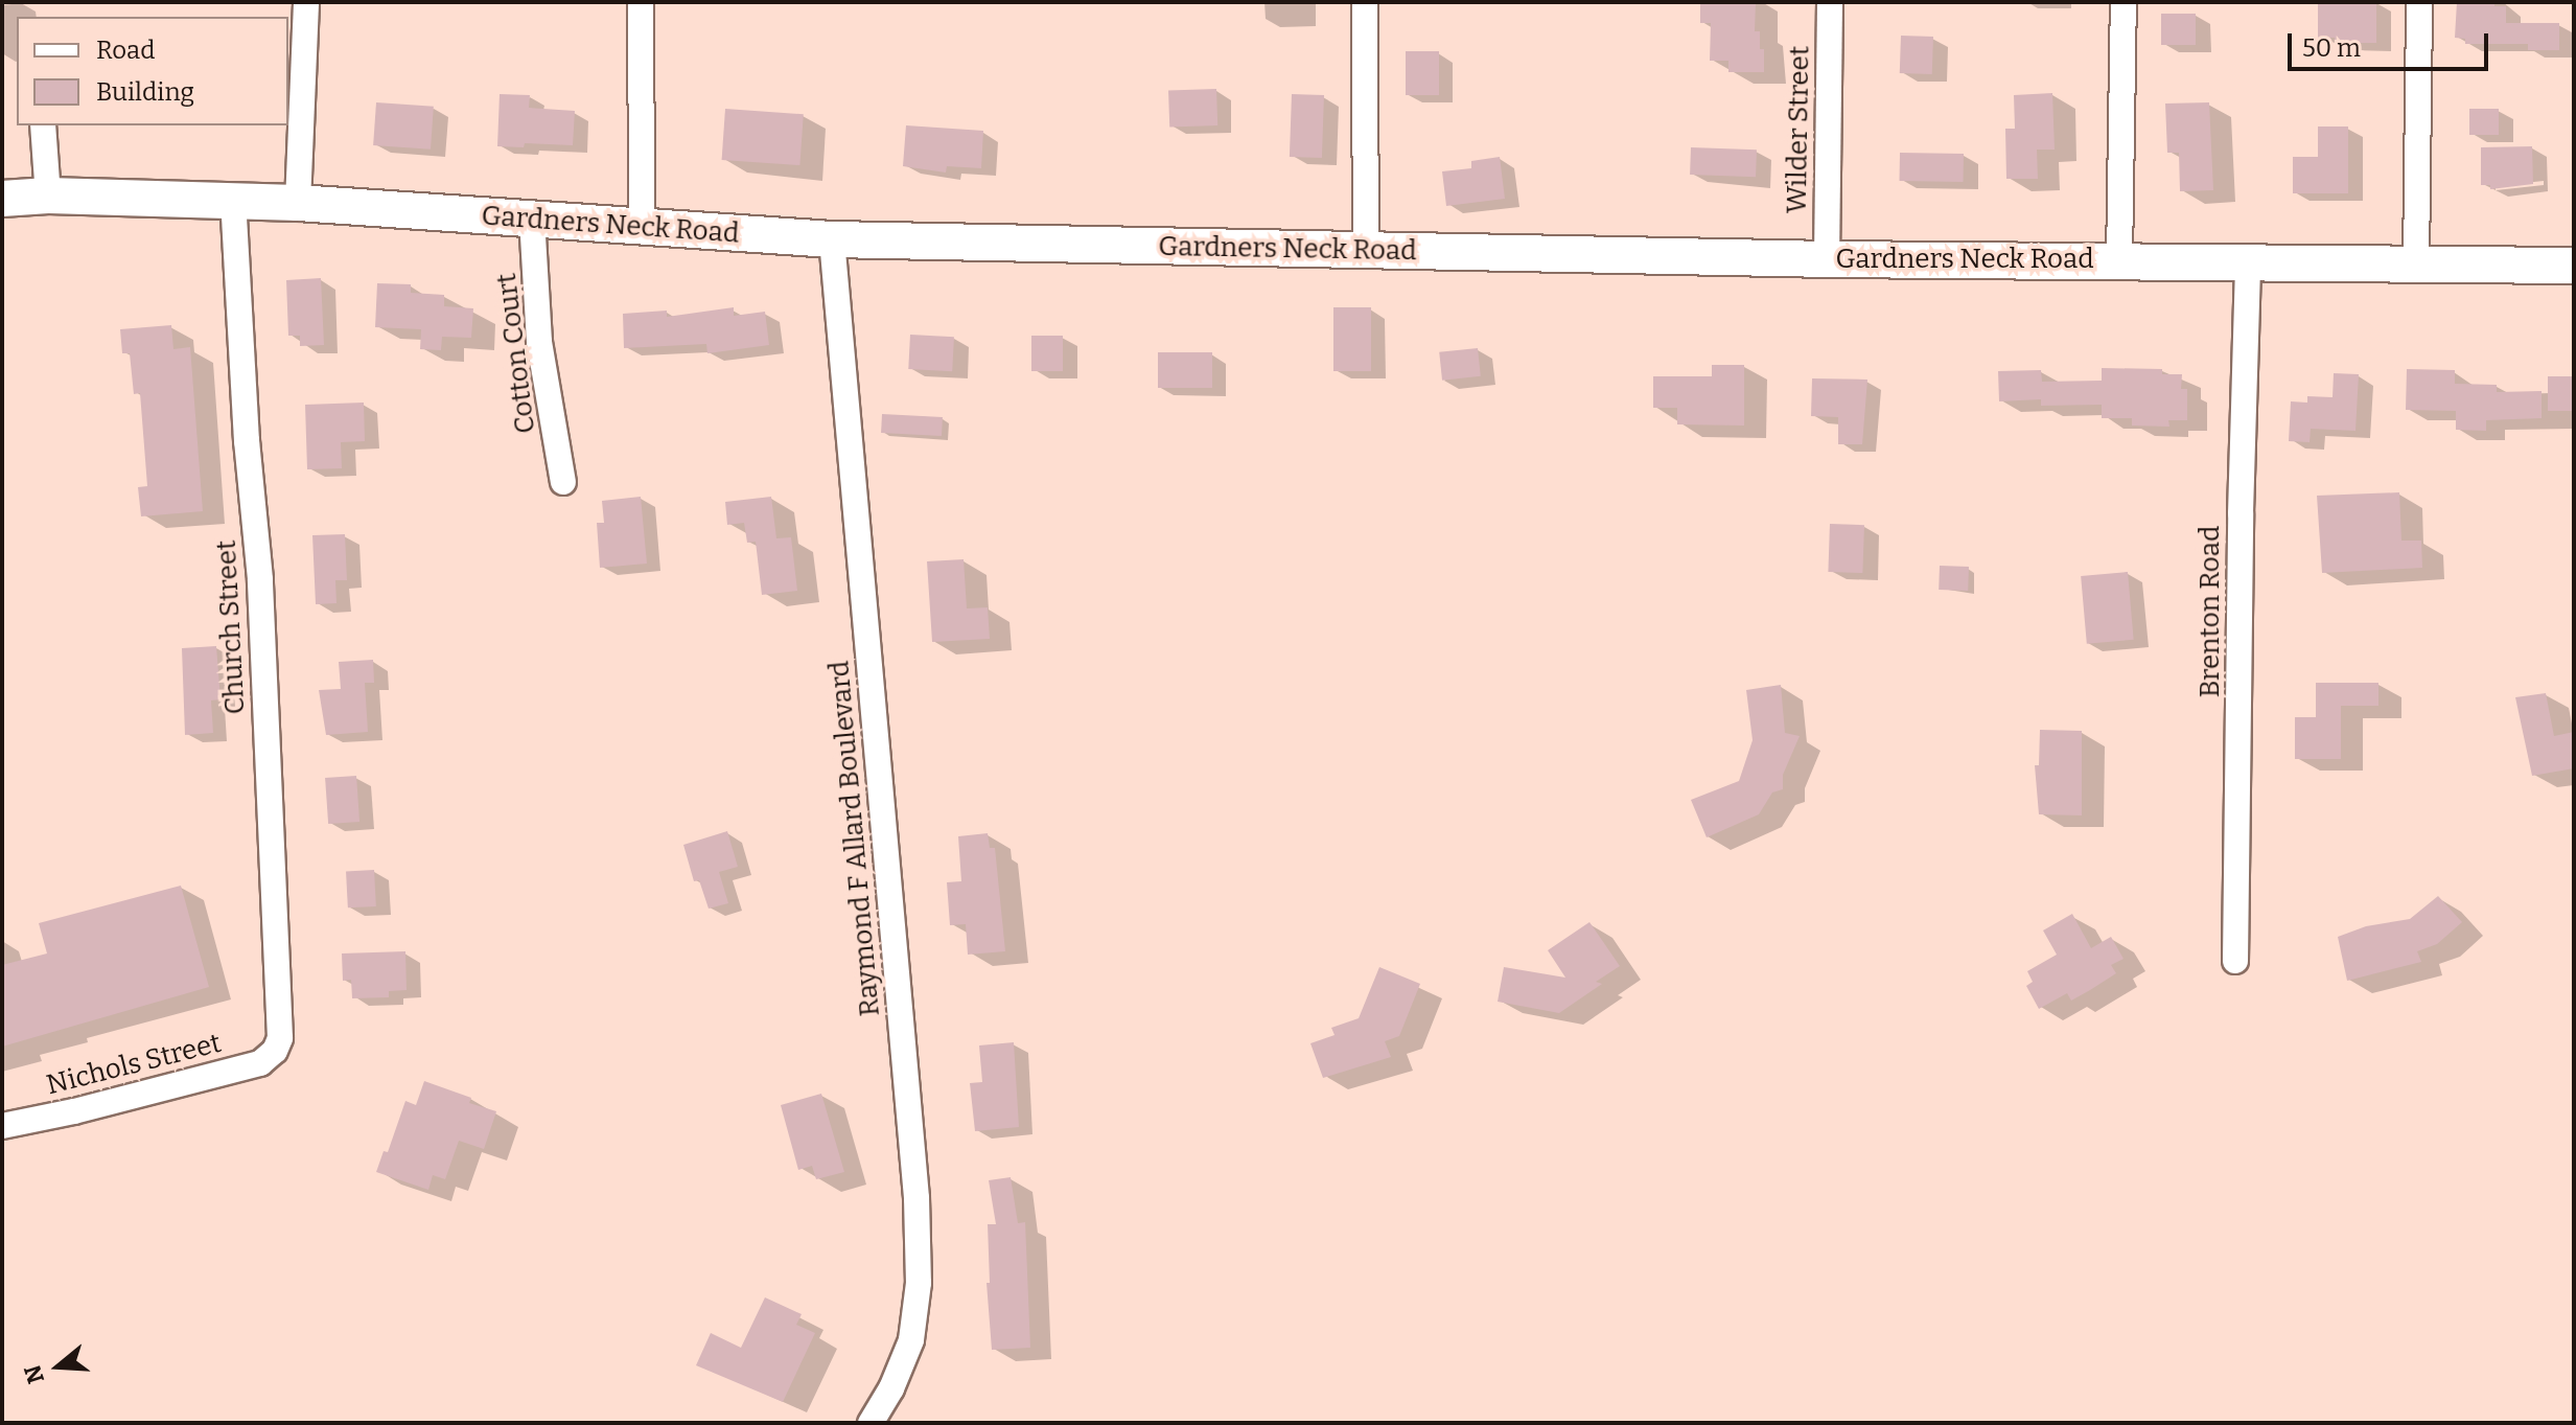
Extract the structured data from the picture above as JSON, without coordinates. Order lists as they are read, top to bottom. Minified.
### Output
{"streets":{"street":["Wilder Street","Gardners Neck Road","Cotton Court","Brenton Road","Church Street","Raymond F Allard Boulevard","Nichols Street"]},"crossings":[["Wilder Street","Gardners Neck Road"],["Gardners Neck Road","Cotton Court"],["Gardners Neck Road","Brenton Road"],["Gardners Neck Road","Church Street"],["Gardners Neck Road","Raymond F Allard Boulevard"],["Church Street","Nichols Street"]],"legend":["Road","Building"],"scale_bar":"50 m","north":"left"}
